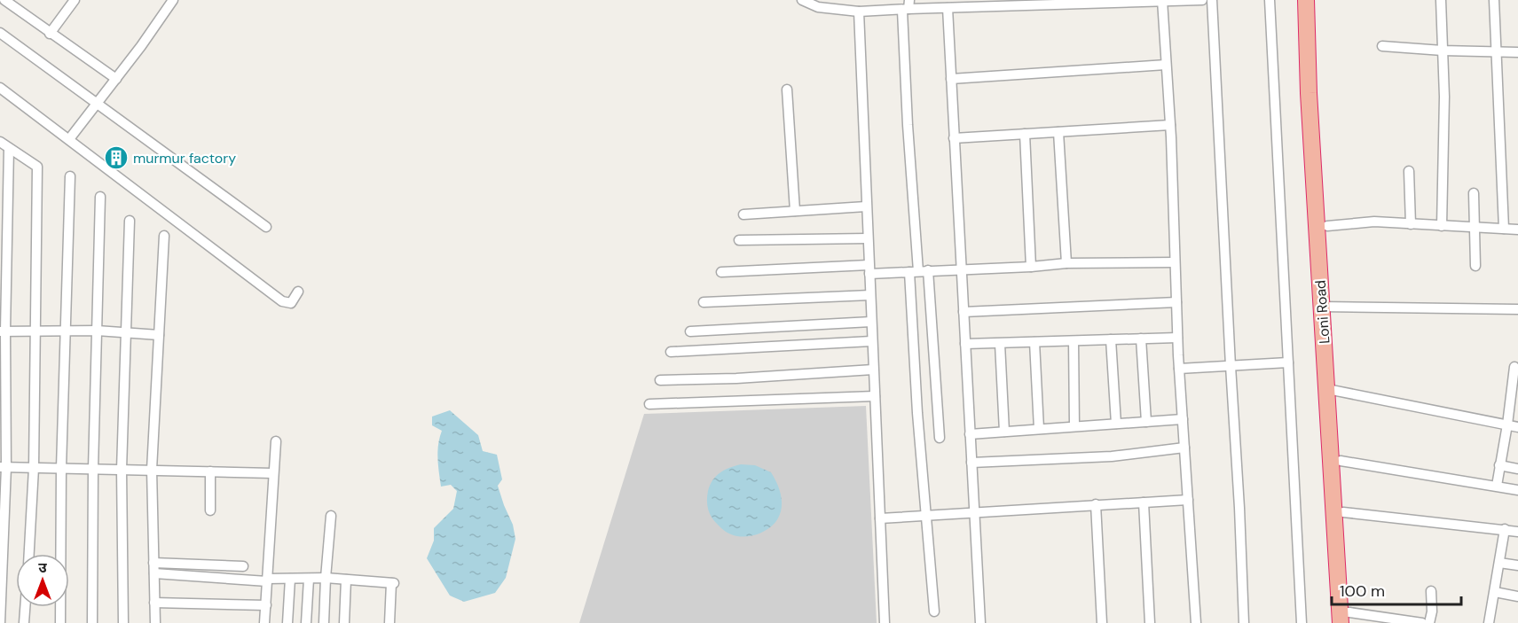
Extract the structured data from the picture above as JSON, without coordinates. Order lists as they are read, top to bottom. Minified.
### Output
{"streets":{"highway":["Loni Road"]},"places":{"building":["murmur factory"]},"scale_bar":"100 m","north":"top"}
